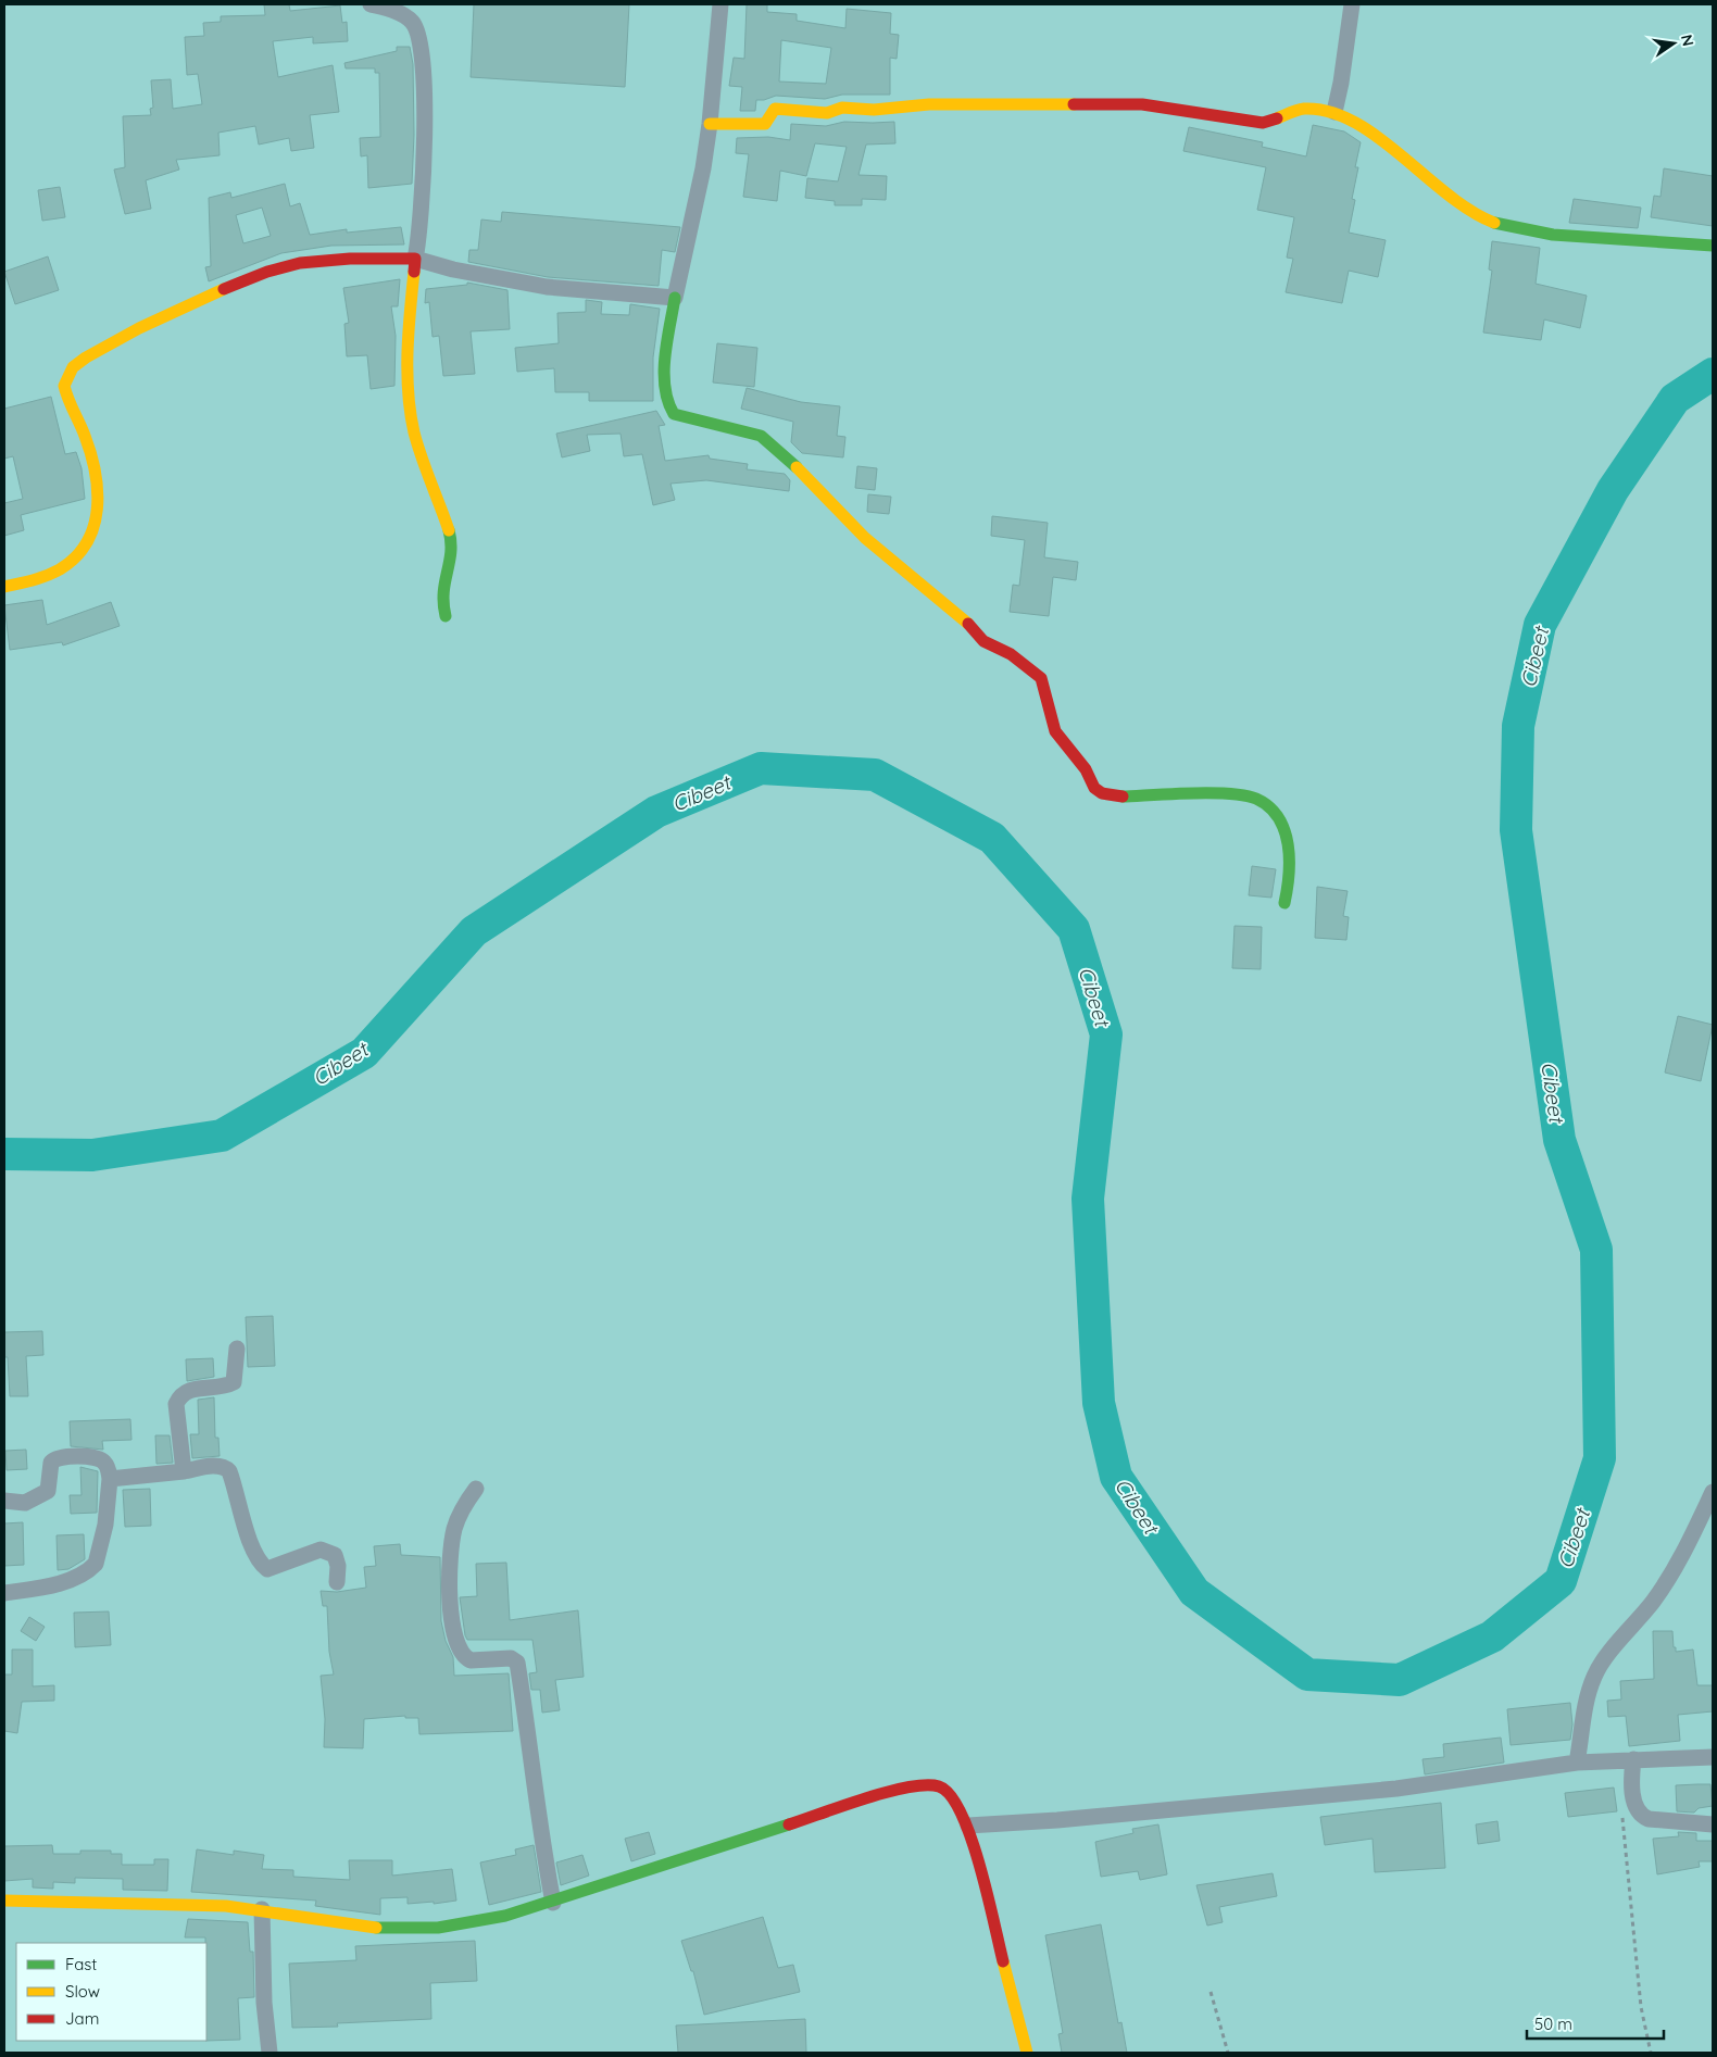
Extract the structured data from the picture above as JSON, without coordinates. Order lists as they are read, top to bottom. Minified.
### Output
{"water":["Cibeet"],"legend":["Fast","Slow","Jam"],"scale_bar":"50 m","north":"right"}
